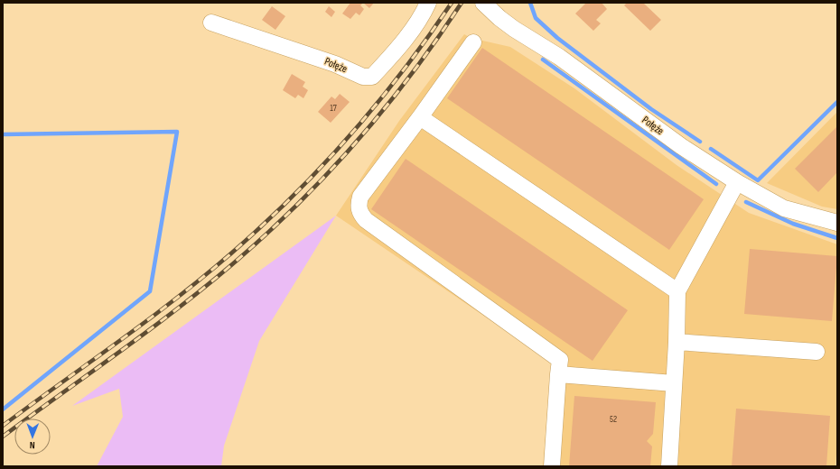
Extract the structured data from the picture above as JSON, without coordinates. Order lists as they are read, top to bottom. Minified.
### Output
{"streets":{"street":["Połęże"]},"house_numbers":["17","52"],"north":"bottom"}
